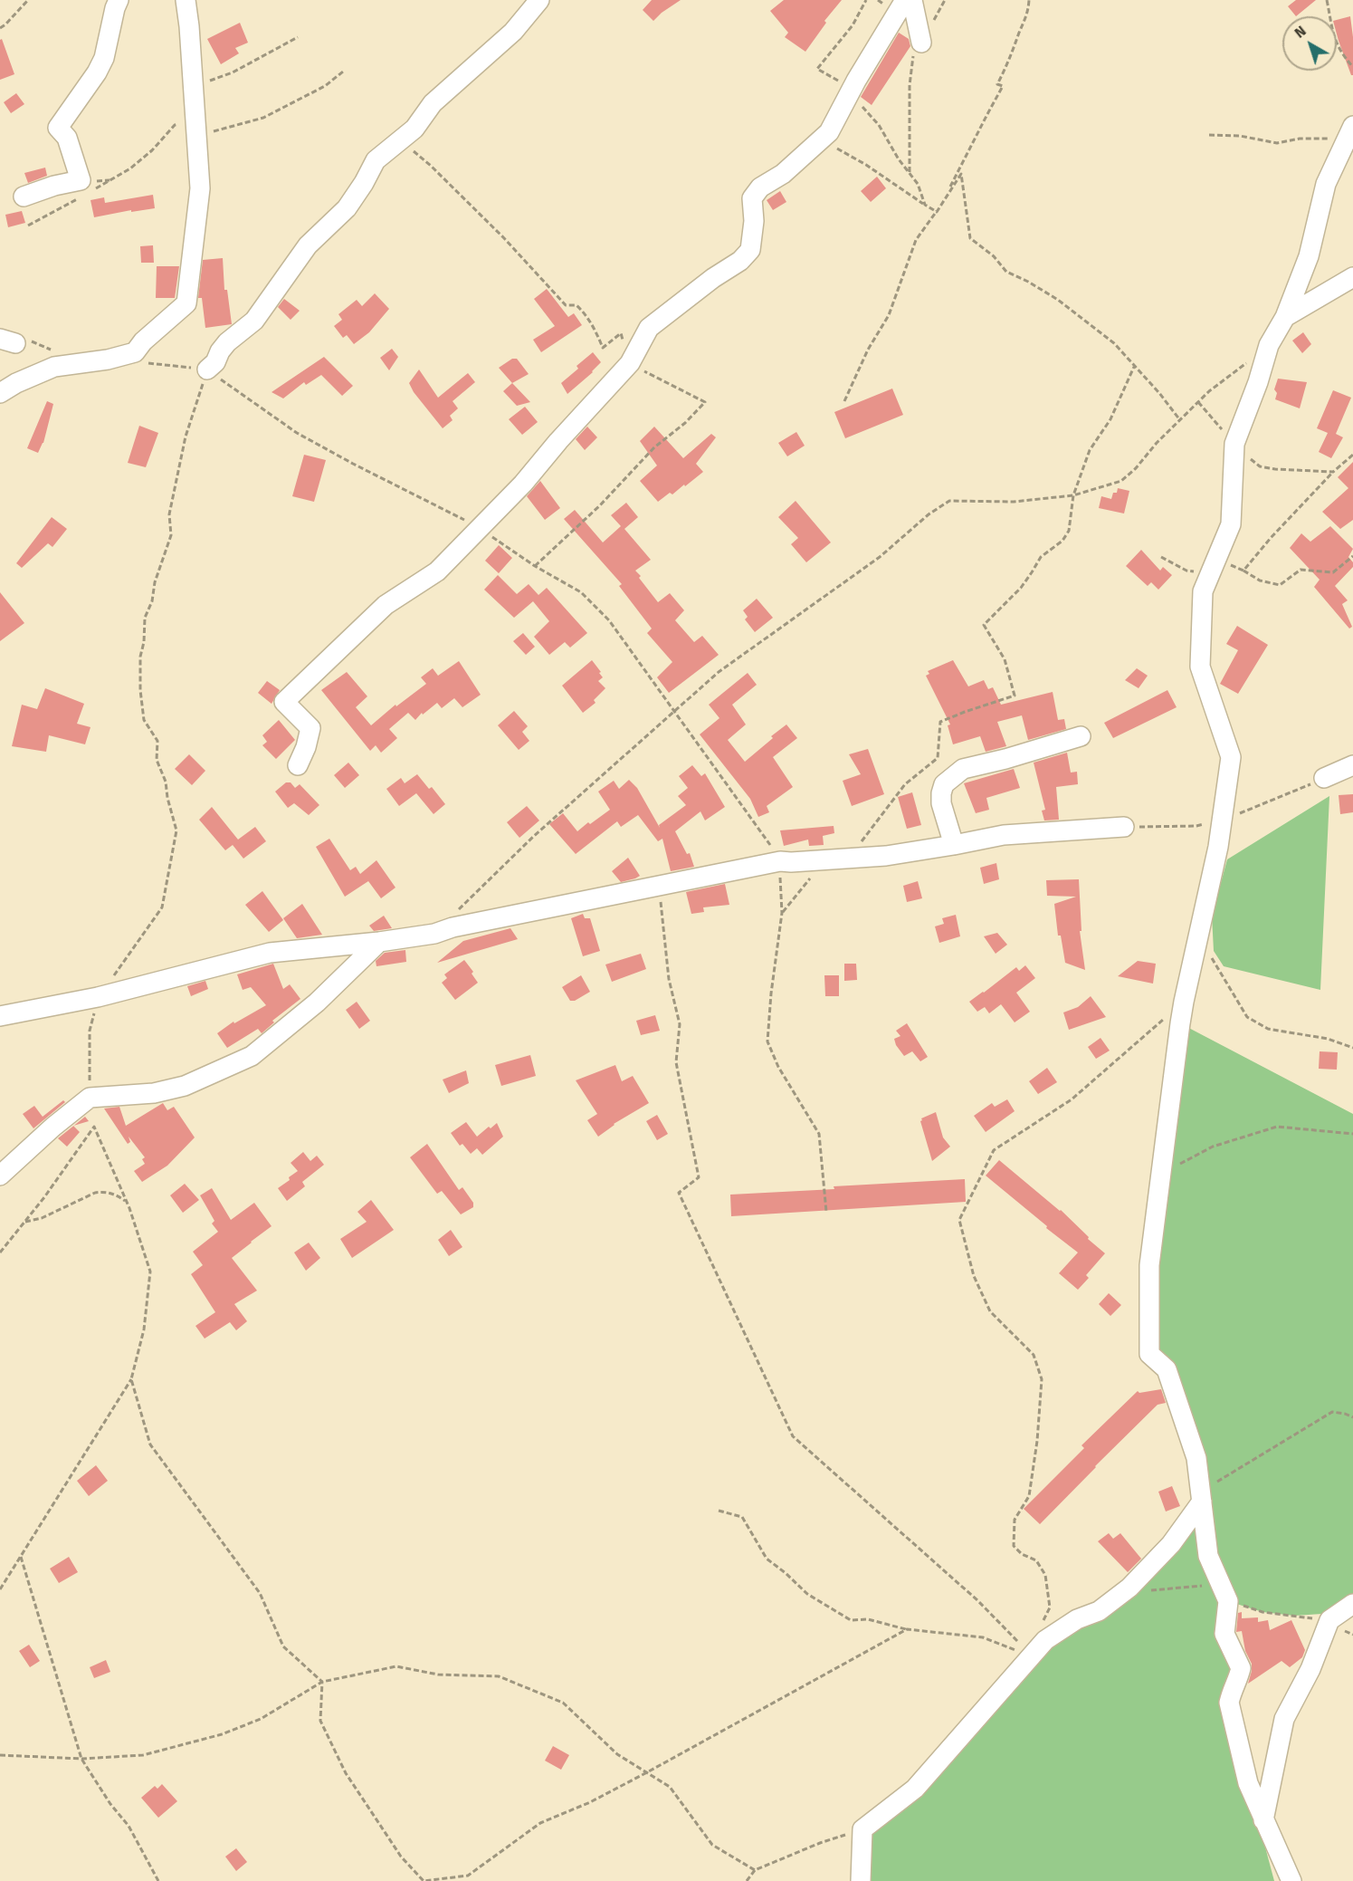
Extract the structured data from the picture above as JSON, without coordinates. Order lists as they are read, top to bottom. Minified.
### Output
{"north":"top left"}
